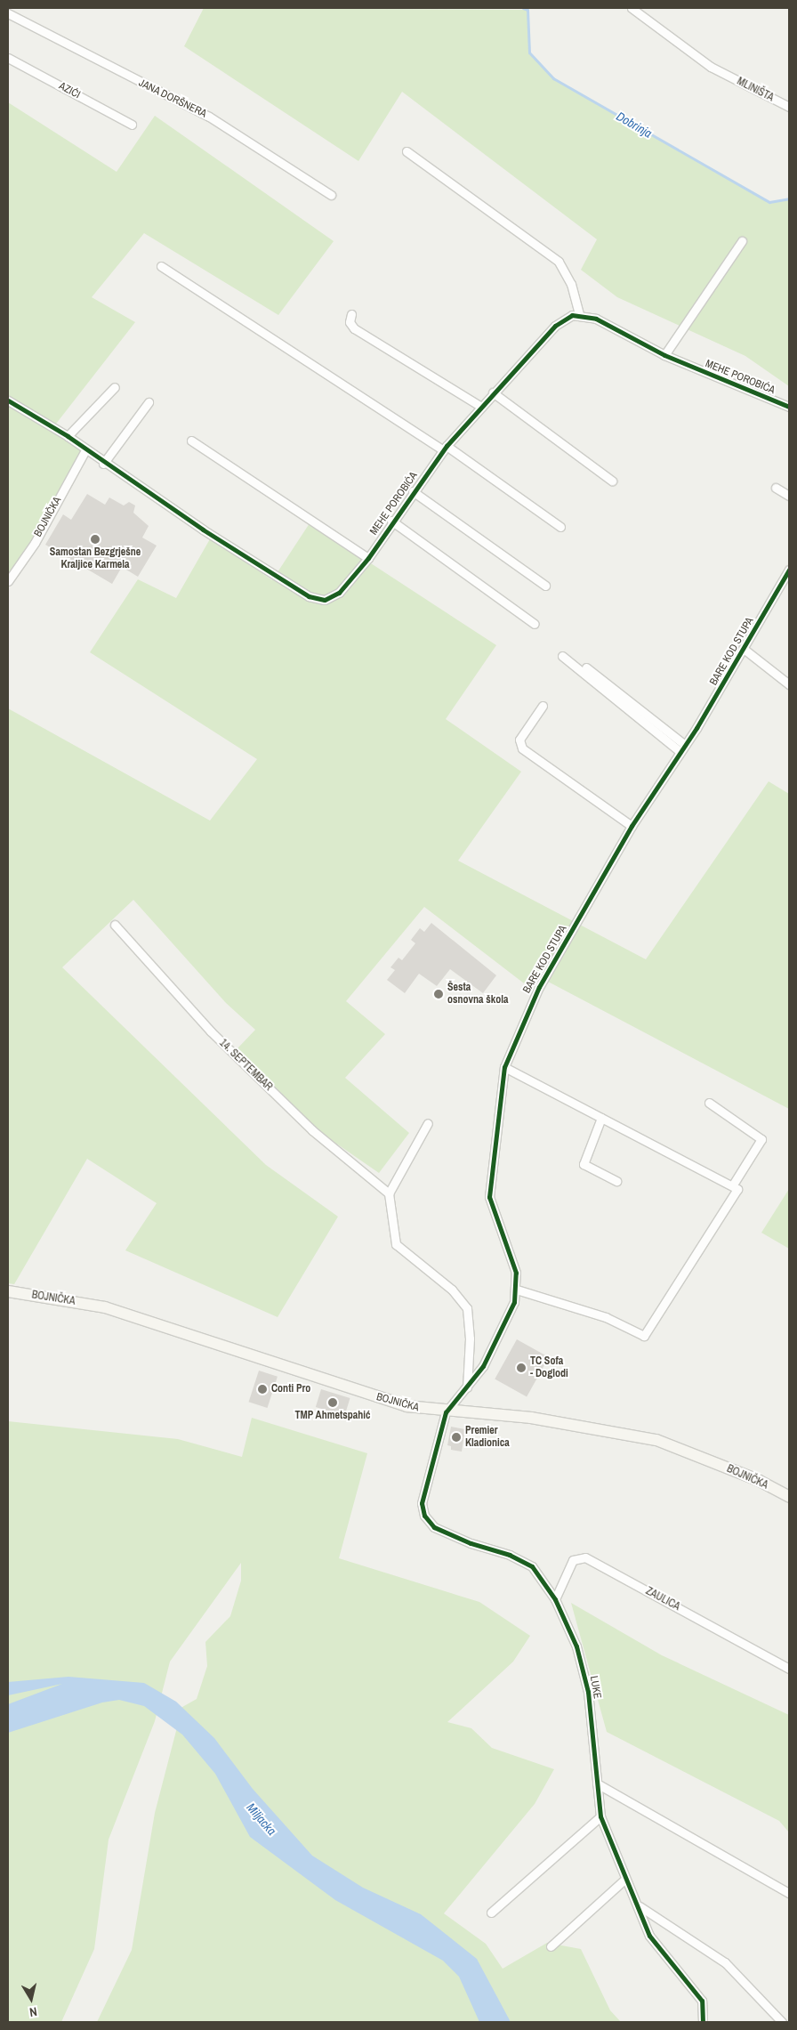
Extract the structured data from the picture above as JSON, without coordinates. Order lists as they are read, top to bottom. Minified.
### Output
{"streets":{"main road":["BOJNIČKA"],"street":["MLINIŠTA","AZIĆI","JANA DORŠNERA","MEHE POROBIĆA","BARE KOD STUPA","14. SEPTEMBAR","ZAULICA","LUKE"]},"crossings":[["MEHE POROBIĆA","BOJNIČKA"],["BOJNIČKA","BARE KOD STUPA"],["BOJNIČKA","LUKE"],["BARE KOD STUPA","LUKE"],["ZAULICA","LUKE"]],"water":["Dobrinja","Miljacka"],"places":["Samostan Bezgrješne Kraljice Karmela","Šesta osnovna škola","TC Sofa - Doglodi","Conti Pro","TMP Ahmetspahić","Premier Kladionica"],"north":"bottom"}
